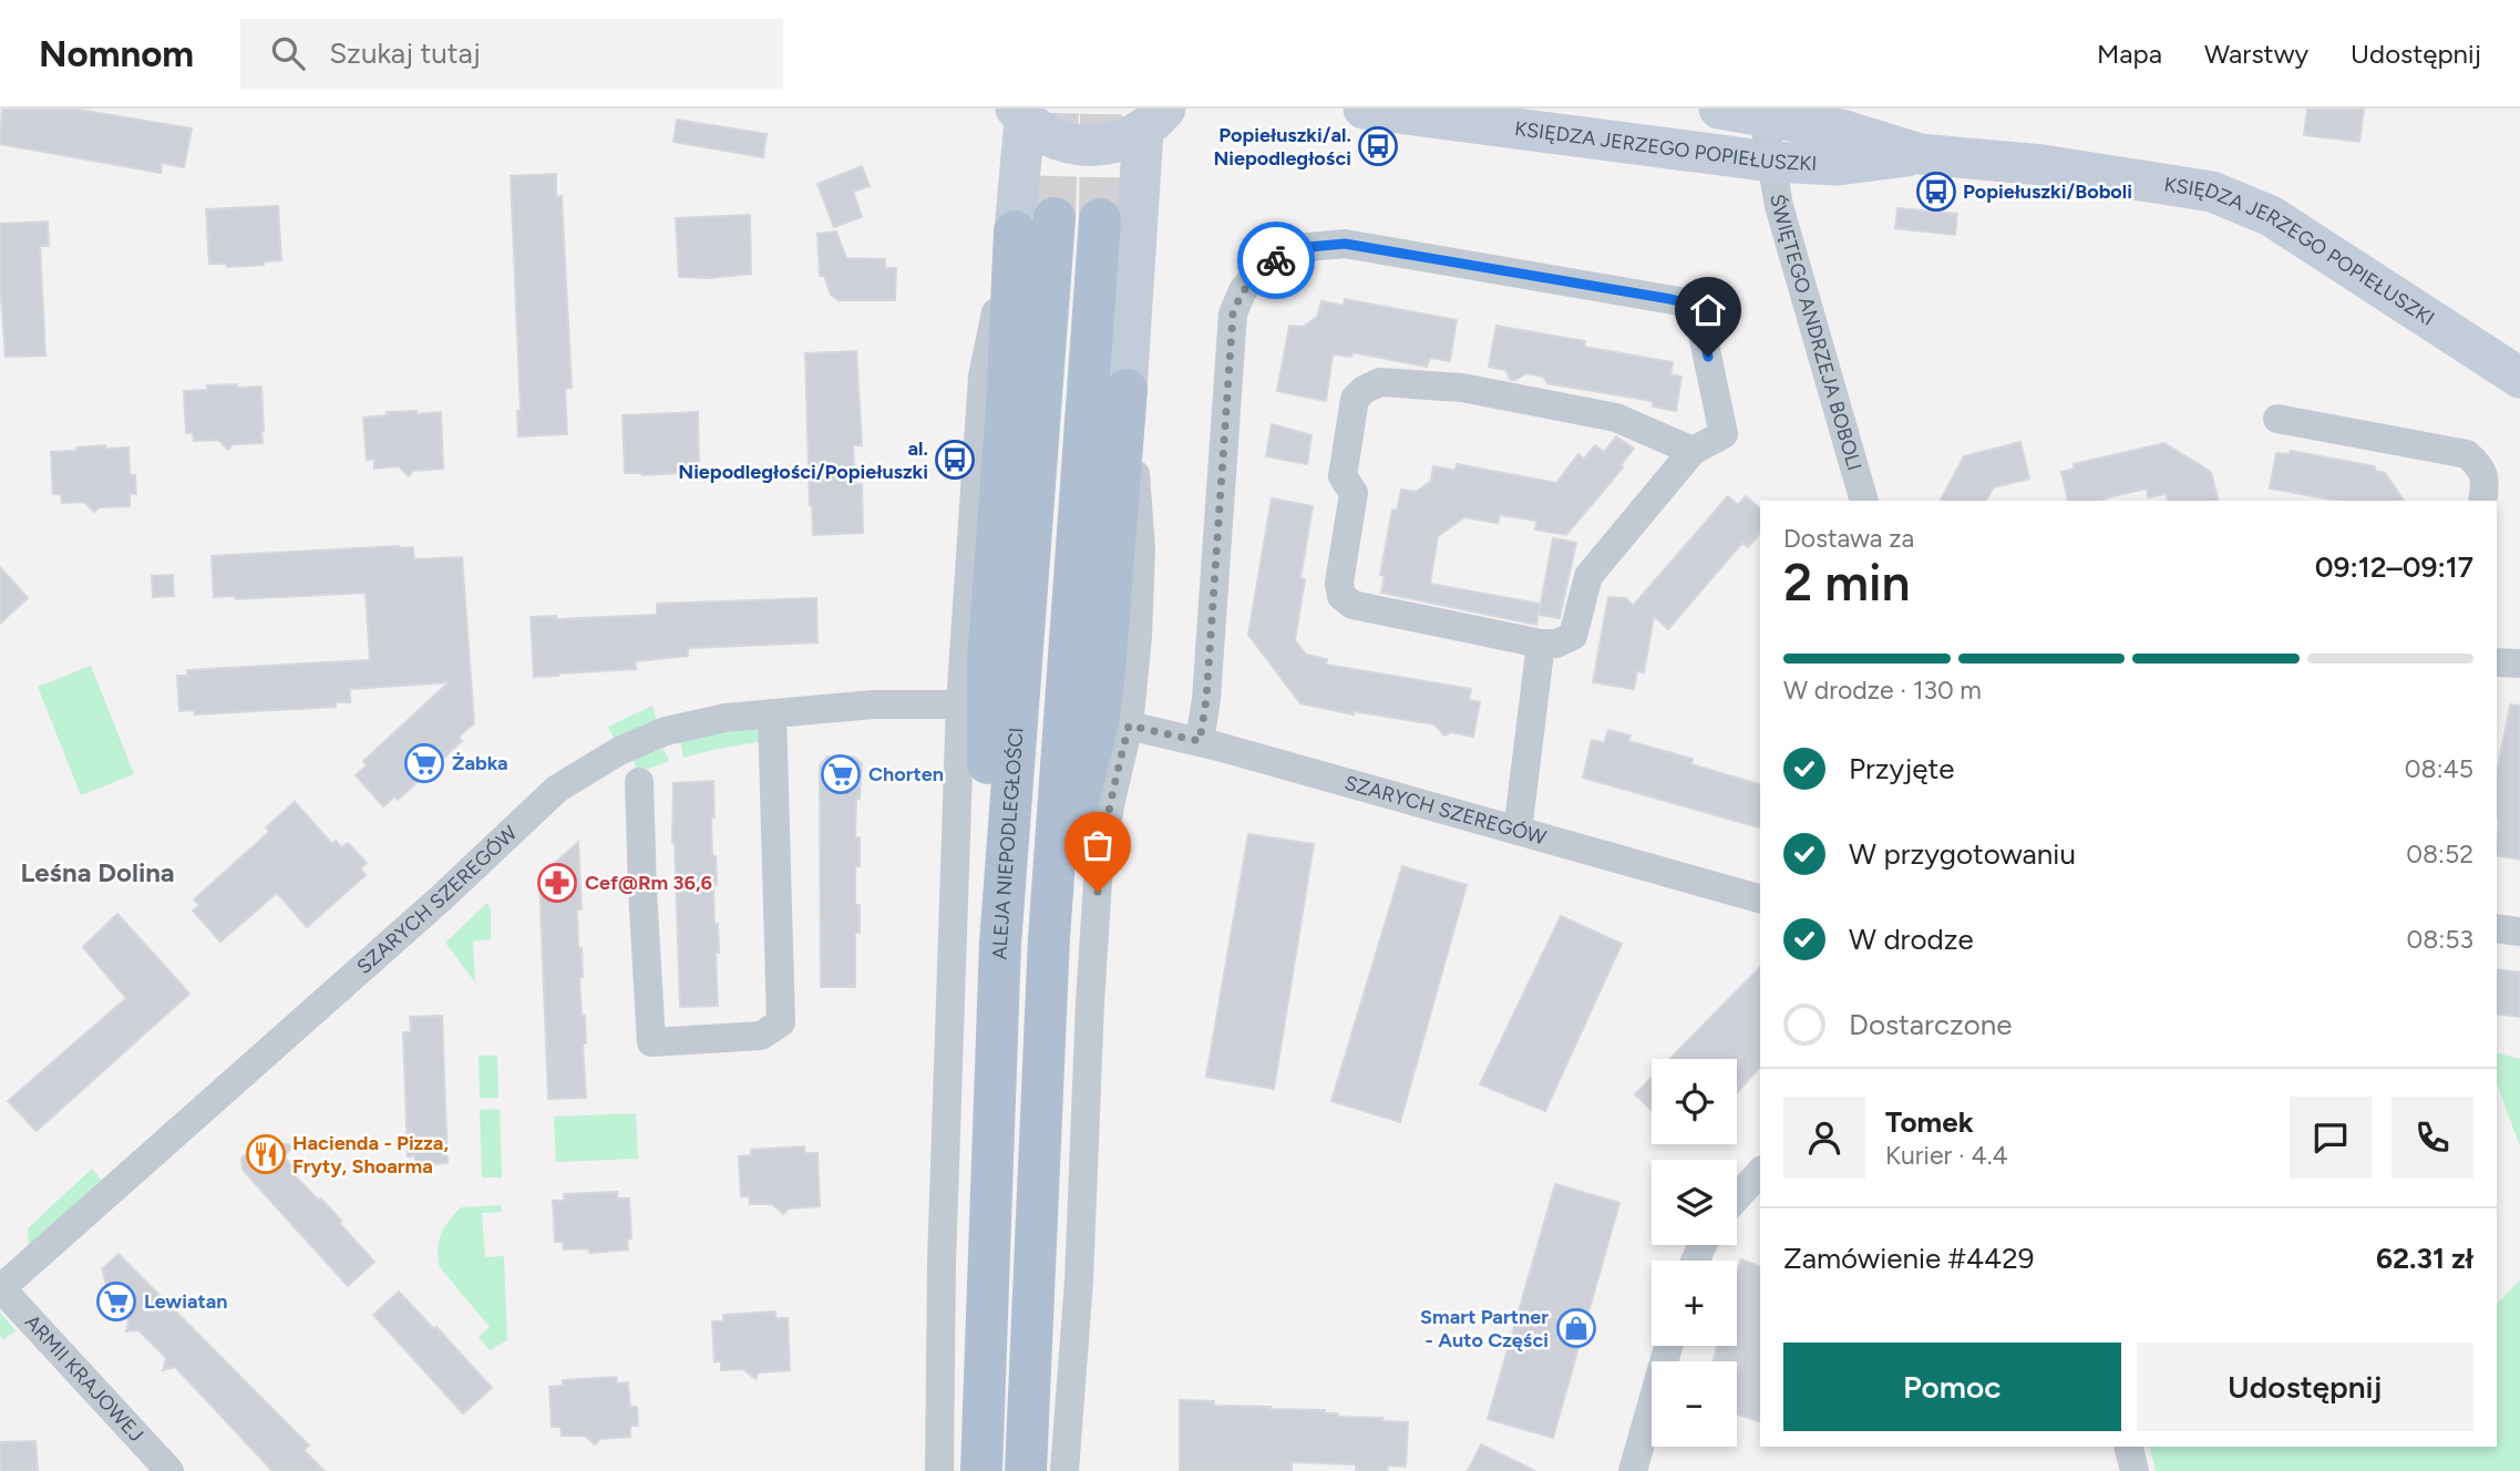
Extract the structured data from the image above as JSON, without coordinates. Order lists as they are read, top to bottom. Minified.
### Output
{"streets":{"main road":["ALEJA NIEPODLEGŁOŚCI"],"street":["KSIĘDZA JERZEGO POPIEŁUSZKI","ŚWIĘTEGO ANDRZEJA BOBOLI","SZARYCH SZEREGÓW","ARMII KRAJOWEJ"]},"crossings":[["KSIĘDZA JERZEGO POPIEŁUSZKI","ŚWIĘTEGO ANDRZEJA BOBOLI"],["SZARYCH SZEREGÓW","ARMII KRAJOWEJ"]],"districts":["Leśna Dolina"],"places":{"bus stop":["Popiełuszki/al. Niepodległości","Popiełuszki/Boboli","al. Niepodległości/Popiełuszki"],"supermarket":["Żabka","Chorten","Lewiatan"],"pharmacy":["Cef@Rm 36,6"],"restaurant":["Hacienda - Pizza, Fryty, Shoarma"],"shop":["Smart Partner - Auto Części"]},"page":{"header":"Nomnom","search":"Szukaj tutaj","nav":["Mapa","Warstwy","Udostępnij"],"heading":["2 min","Dostawa za","09:12–09:17"],"panel":["Tomek","Kurier · 4.4","Zamówienie #4429","62.31 zł"],"bar":"W drodze · 130 m","list":[["Przyjęte","08:45"],["W przygotowaniu","08:52"],["W drodze","08:53"],"Dostarczone"],"map_buttons":["+","−"],"buttons":["Pomoc","Udostępnij"]}}
